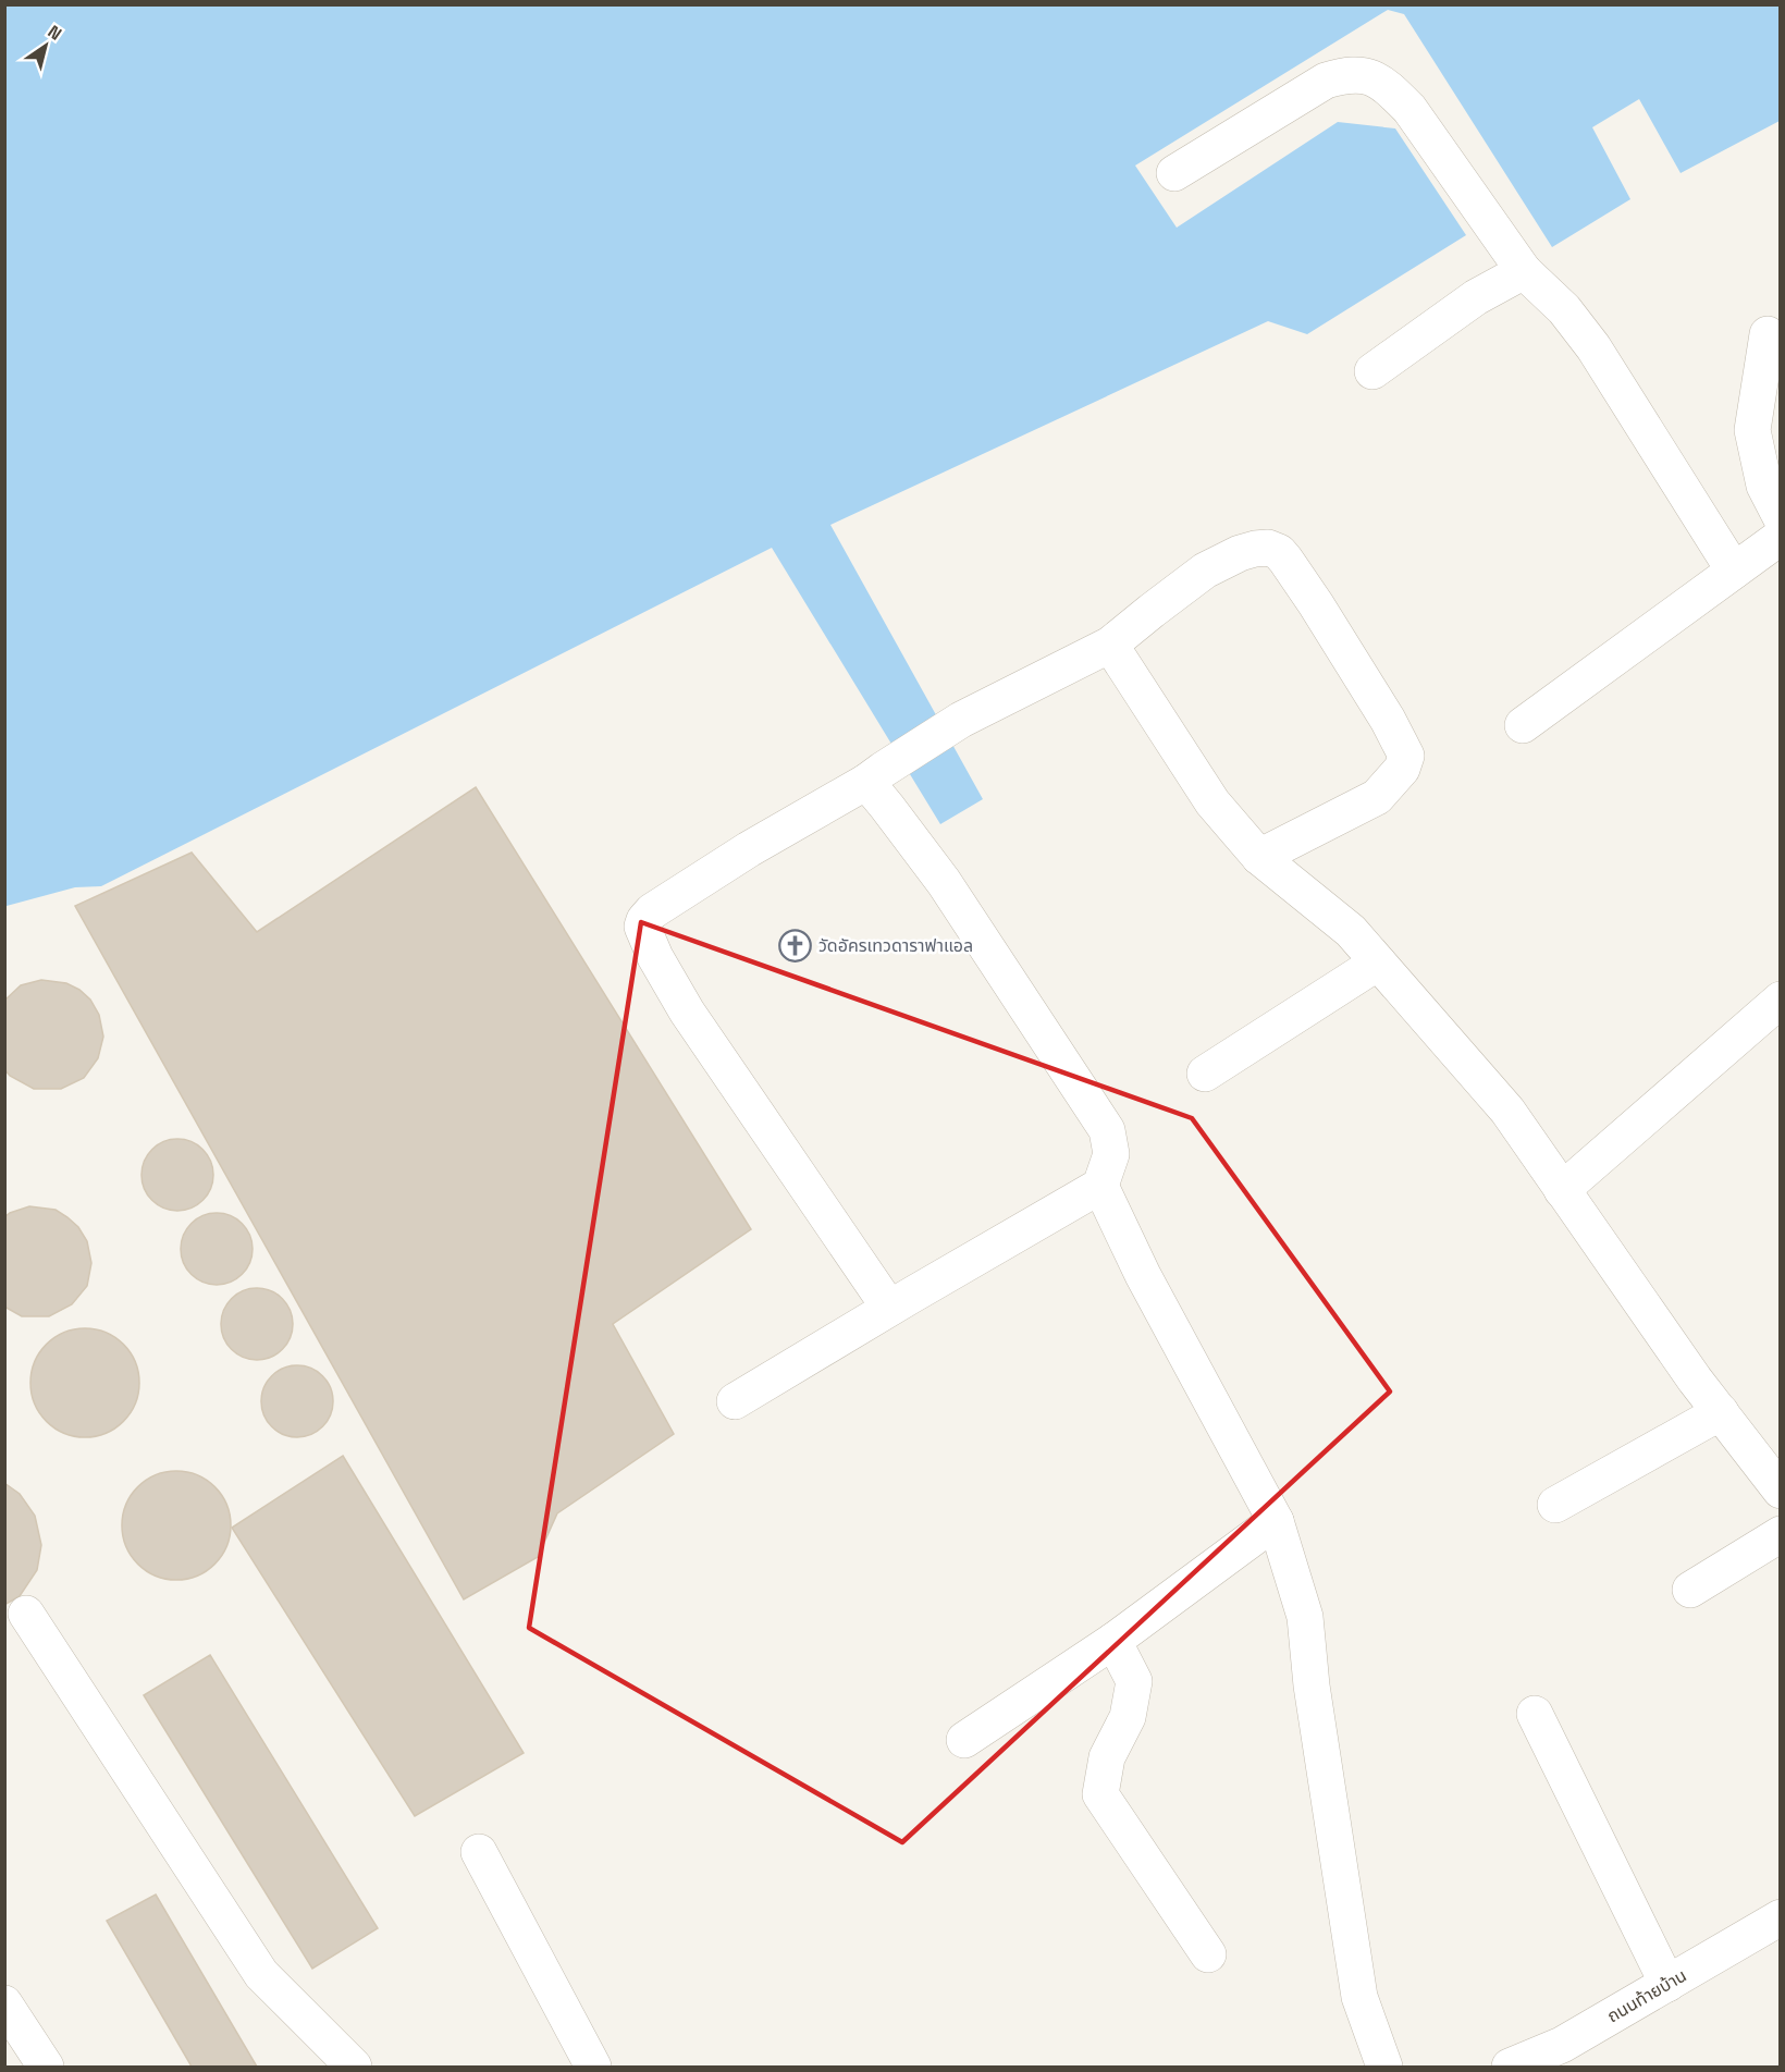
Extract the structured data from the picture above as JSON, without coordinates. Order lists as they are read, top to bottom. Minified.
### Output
{"streets":{"street":["ถนนท้ายบ้าน"]},"places":{"church":["วัดอัครเทวดาราฟาแอล"]},"north":"top right"}
